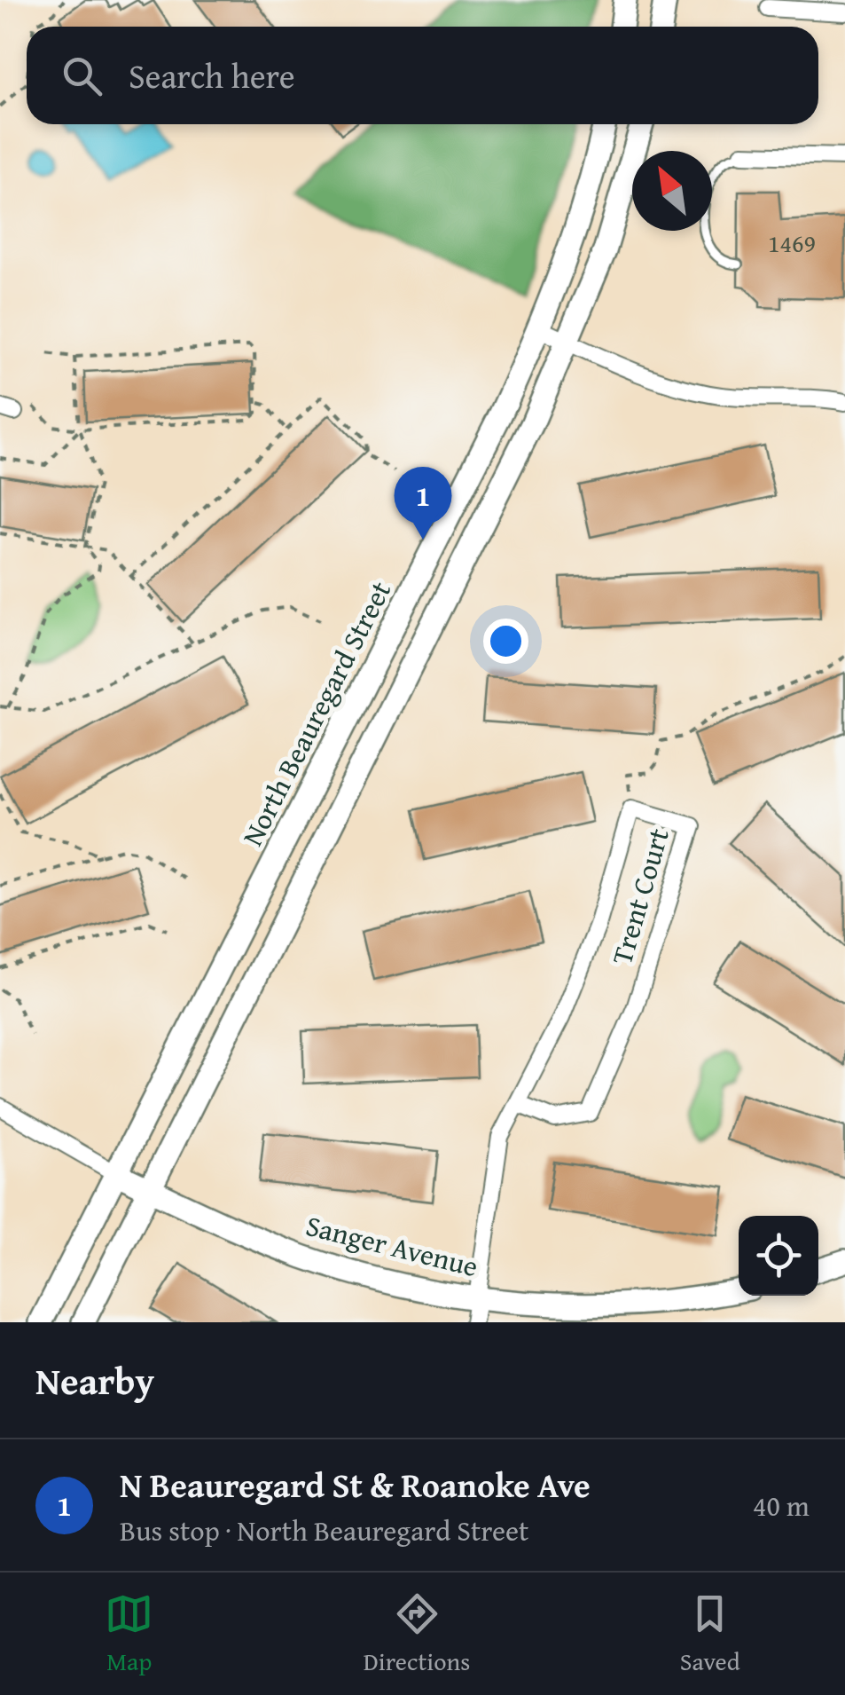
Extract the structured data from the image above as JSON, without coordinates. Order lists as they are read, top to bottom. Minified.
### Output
{"streets":{"main road":["North Beauregard Street","Sanger Avenue"],"street":["Trent Court"]},"crossings":[["North Beauregard Street","Sanger Avenue"],["Trent Court","Sanger Avenue"]],"house_numbers":["1469"],"north":"top left","page":{"search":"Search here","pins":"1","heading":"Nearby","list":[{"mark":"1","name":"N Beauregard St & Roanoke Ave","note":"Bus stop · North Beauregard Street","value":"40 m"}],"nav":["Map","Directions","Saved"]}}
